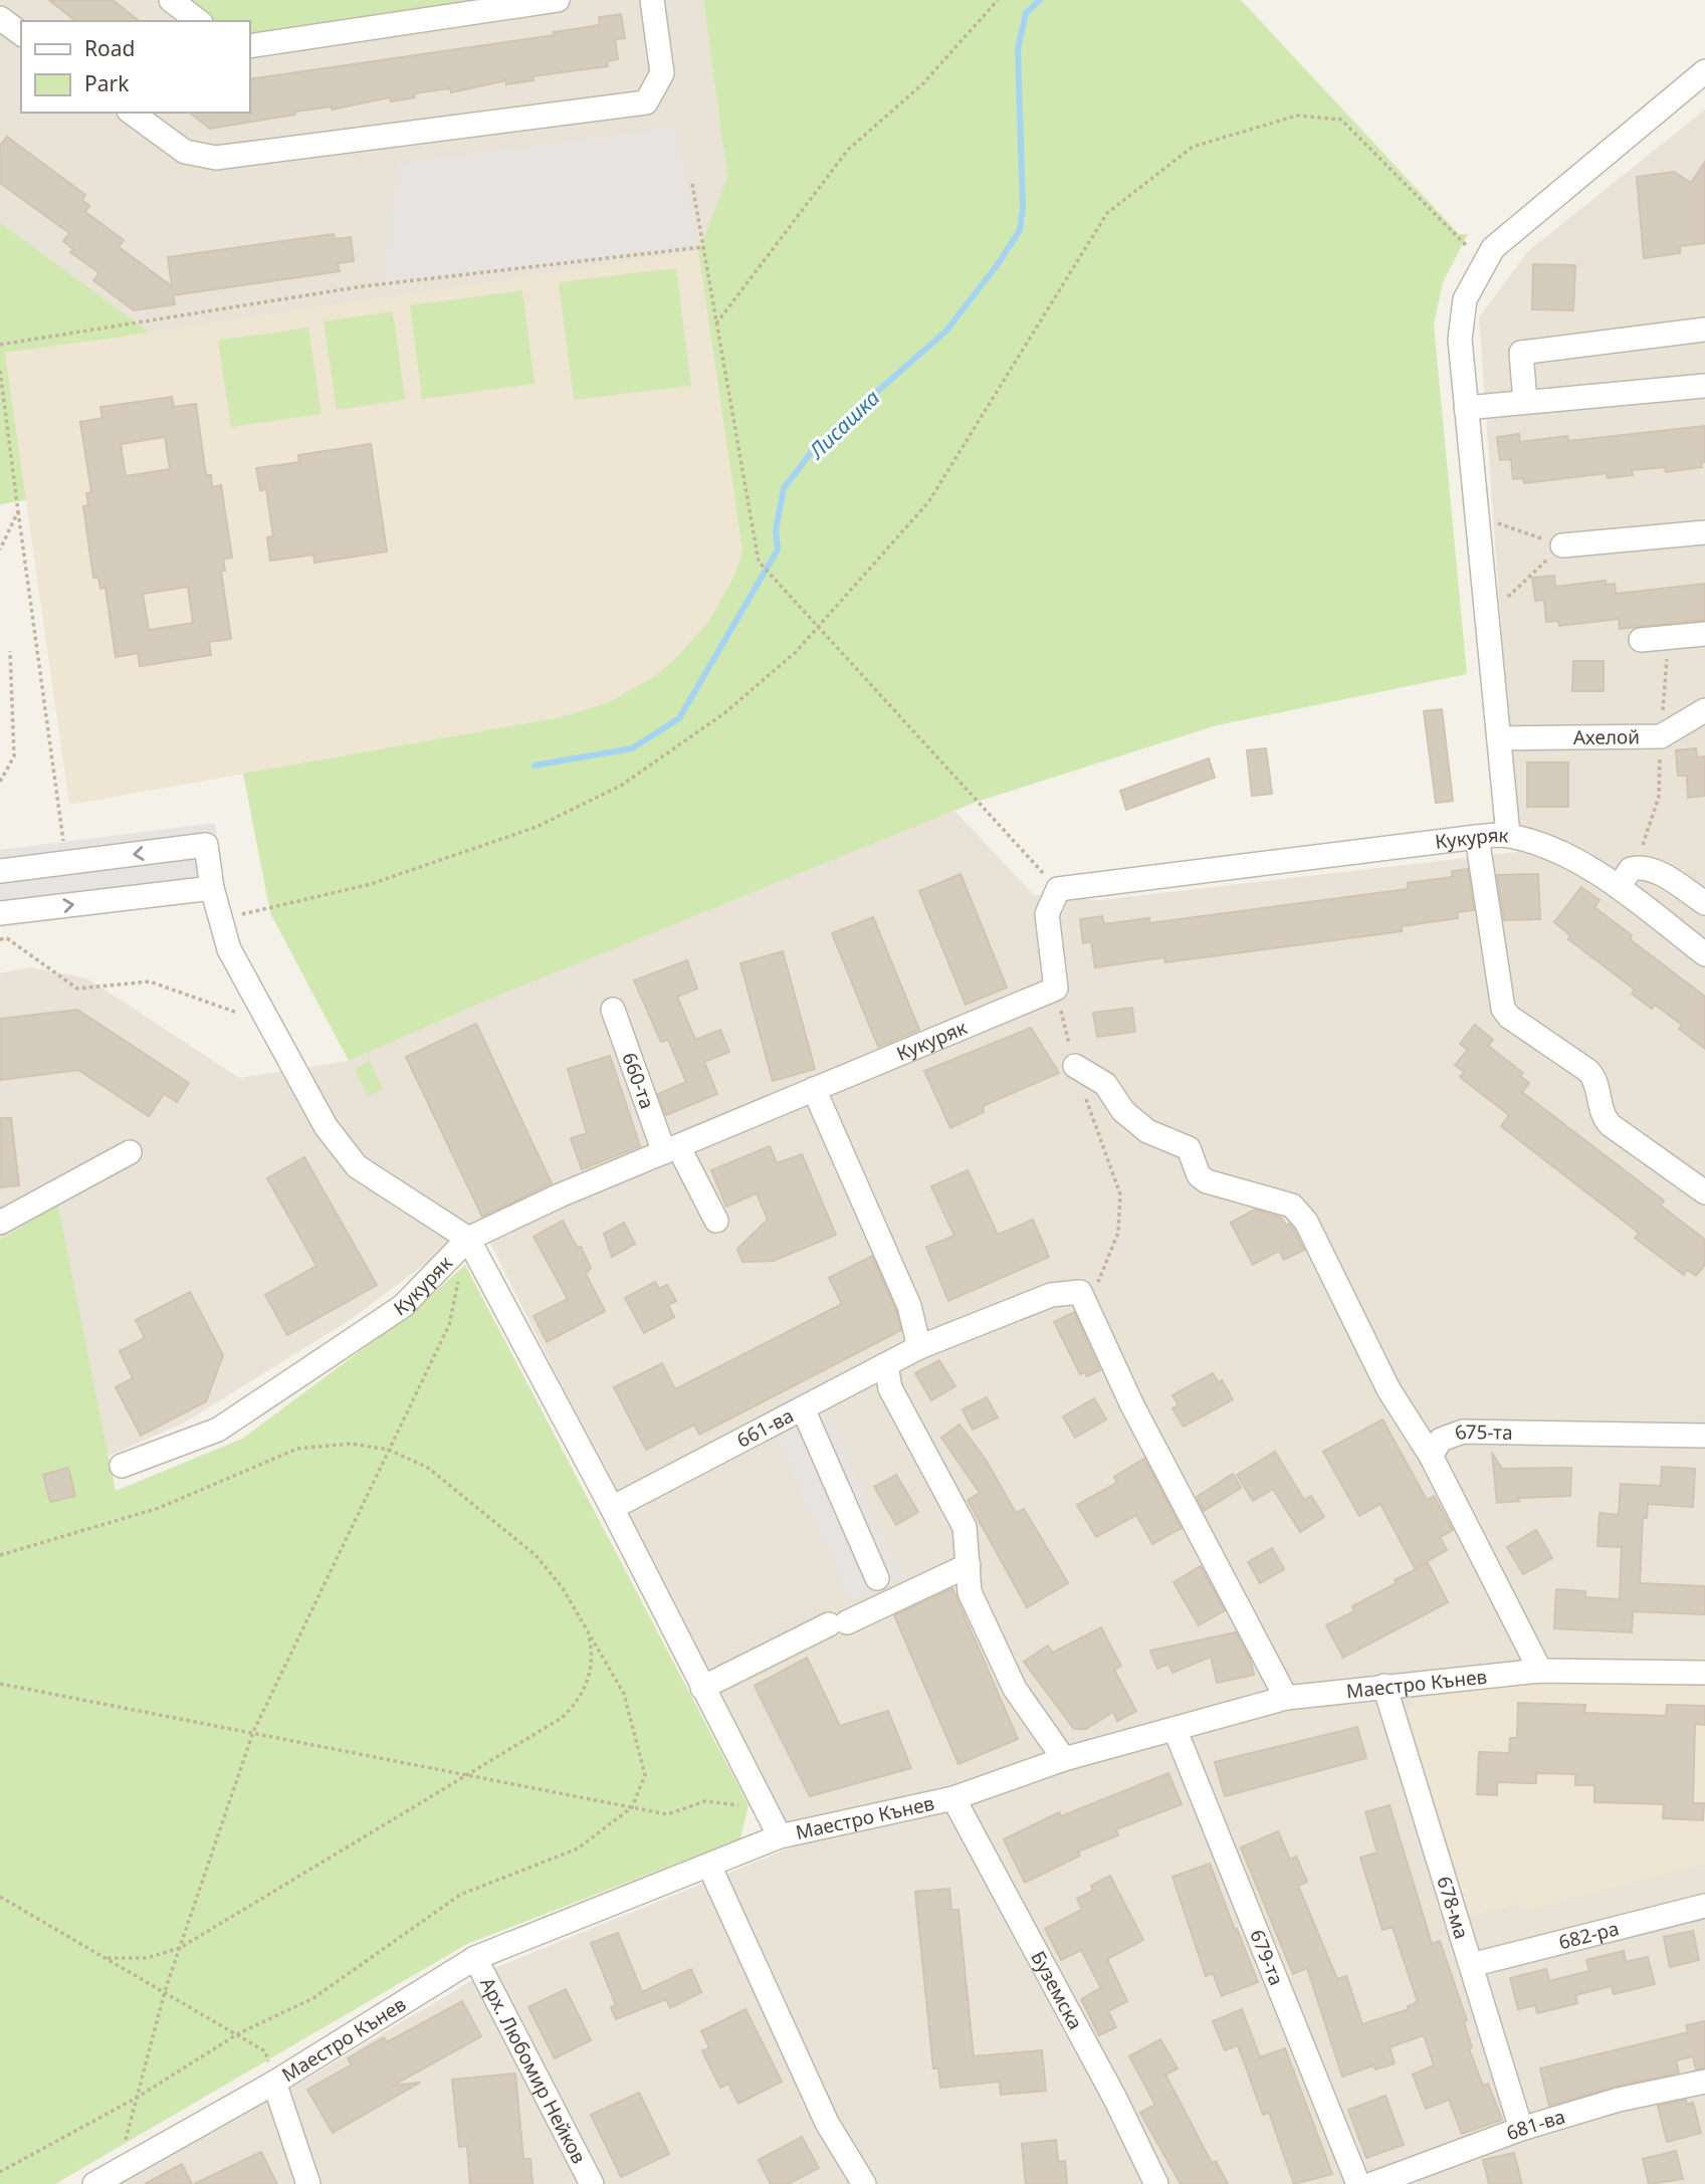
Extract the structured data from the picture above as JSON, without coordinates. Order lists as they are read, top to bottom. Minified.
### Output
{"streets":{"street":["Ахелой","Кукуряк","660-та","661-ва","675-та","Маестро Кънев","678-ма","682-ра","679-та","Буземска","Арх. Любомир Нейков","681-ва"]},"crossings":[["Кукуряк","660-та"],["675-та","Маестро Кънев"],["Маестро Кънев","678-ма"],["Маестро Кънев","679-та"],["Маестро Кънев","Буземска"],["Маестро Кънев","Арх. Любомир Нейков"],["678-ма","682-ра"],["678-ма","681-ва"]],"water":["Лисашка"],"legend":["Road","Park"]}
